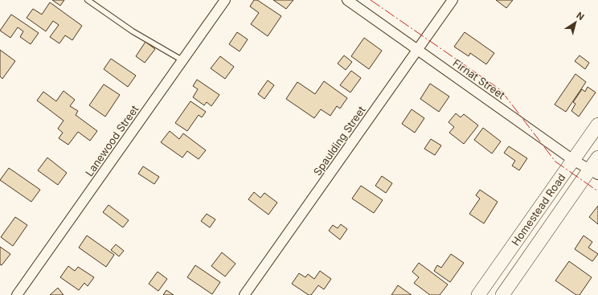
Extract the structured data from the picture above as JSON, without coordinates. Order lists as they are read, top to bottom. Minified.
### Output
{"streets":{"main road":["Homestead Road"],"street":["Firnat Street","Lanewood Street","Spaulding Street"]},"crossings":[["Firnat Street","Spaulding Street"],["Firnat Street","Homestead Road"]],"north":"top right"}
